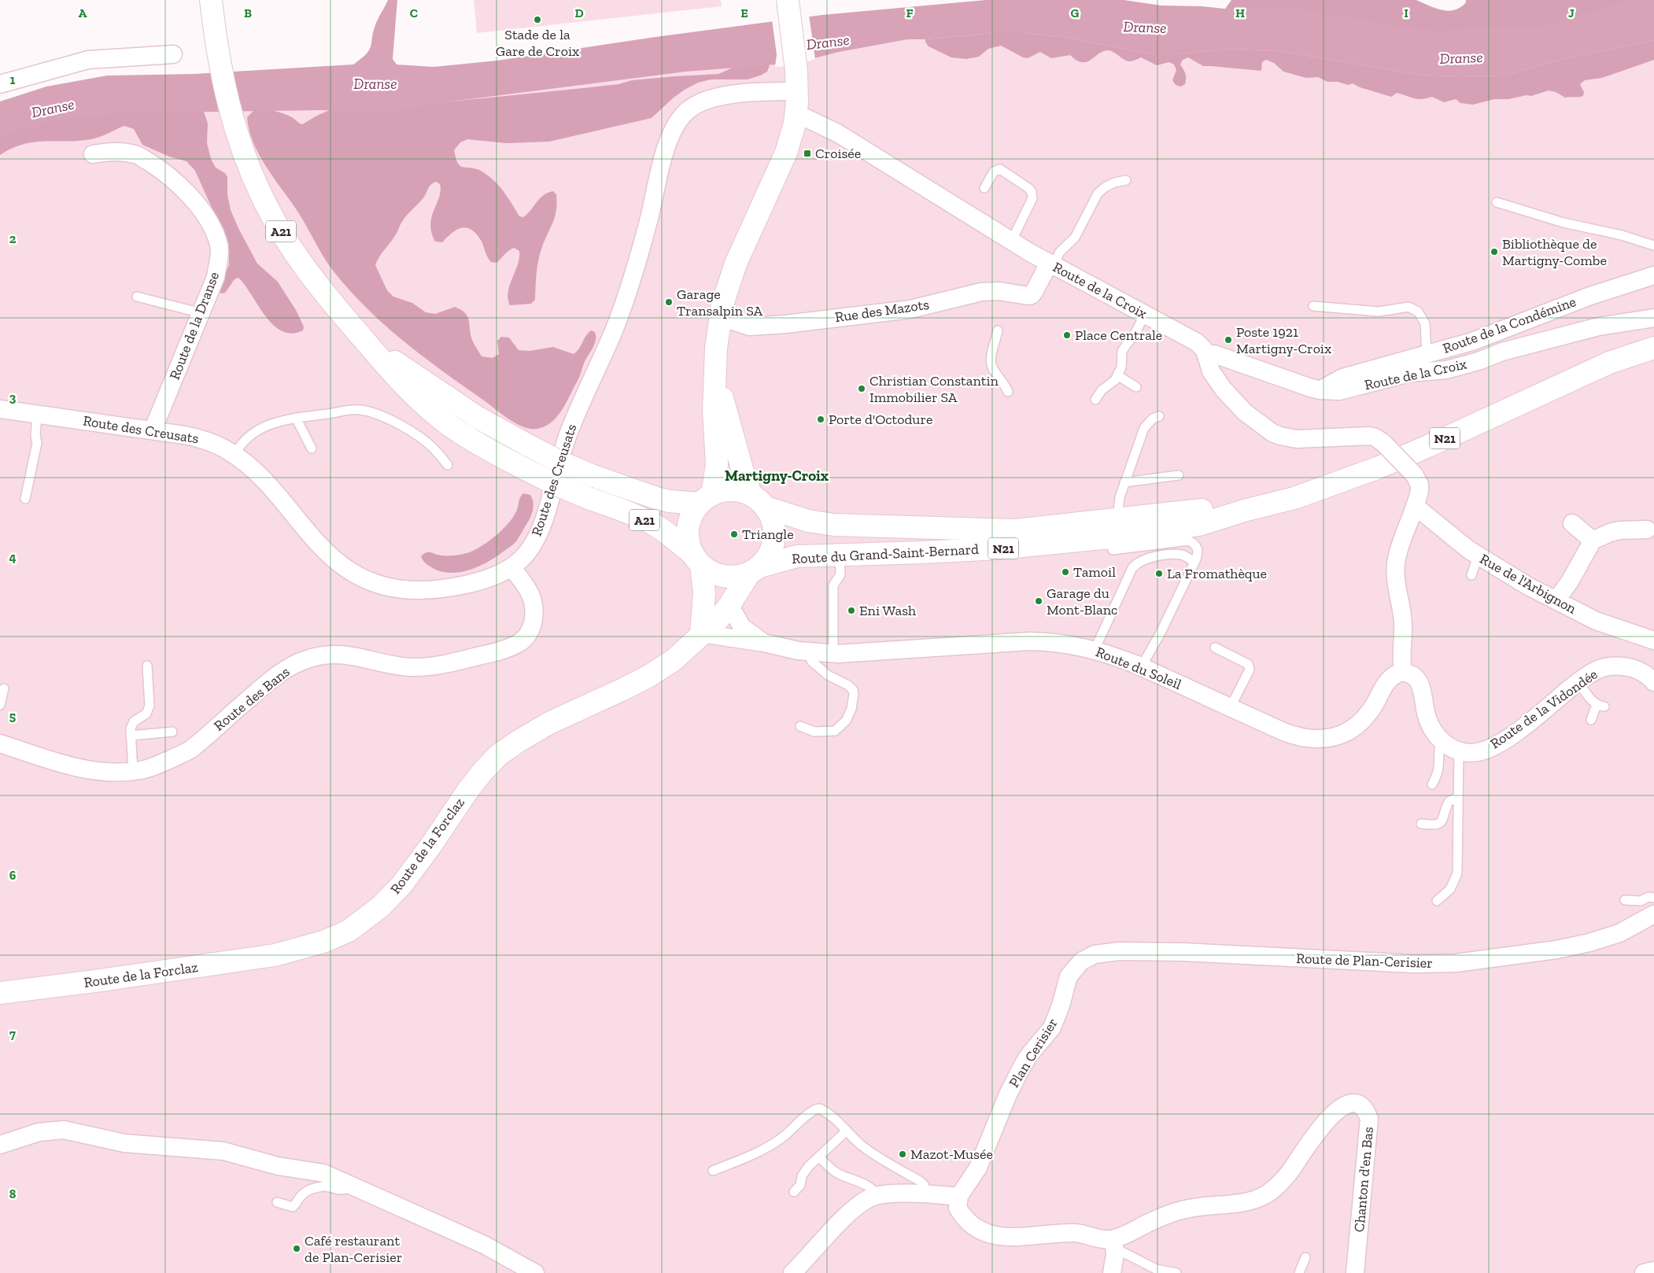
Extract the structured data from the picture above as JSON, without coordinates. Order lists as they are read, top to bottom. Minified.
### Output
{"streets":{"main road":["A21","N21","Route du Grand-Saint-Bernard","Route de la Forclaz"],"street":["Route de la Croix","Rue des Mazots","Route de la Condémine","Route de la Dranse","Route des Creusats","Rue de l'Arbignon","Route du Soleil","Route des Bans","Route de la Vidondée","Route de Plan-Cerisier","Plan Cerisier","Chanton d'en Bas"]},"crossings":[["A21","Route du Grand-Saint-Bernard"],["A21","Route de la Forclaz"],["Route de la Croix","Rue des Mazots"],["Route de la Croix","Route de la Condémine"],["Route de la Dranse","Route des Creusats"],["Route des Creusats","Route des Bans"],["Route du Grand-Saint-Bernard","Route de la Forclaz"],["Route du Soleil","Route de la Vidondée"],["Route du Soleil","Route de la Forclaz"],["Route de Plan-Cerisier","Plan Cerisier"]],"districts":["Martigny-Croix"],"water":["Dranse"],"places":{"other":["Stade de la Gare de Croix","Bibliothèque de Martigny-Combe","Garage Transalpin SA","Place Centrale","Poste 1921 Martigny-Croix","Christian Constantin Immobilier SA","Porte d'Octodure","Triangle","Tamoil","La Fromathèque","Garage du Mont-Blanc","Eni Wash","Mazot-Musée","Café restaurant de Plan-Cerisier"],"transit":["Croisée"]},"grid":{"columns":["A","B","C","D","E","F","G","H","I","J"],"rows":["1","2","3","4","5","6","7","8"]}}
